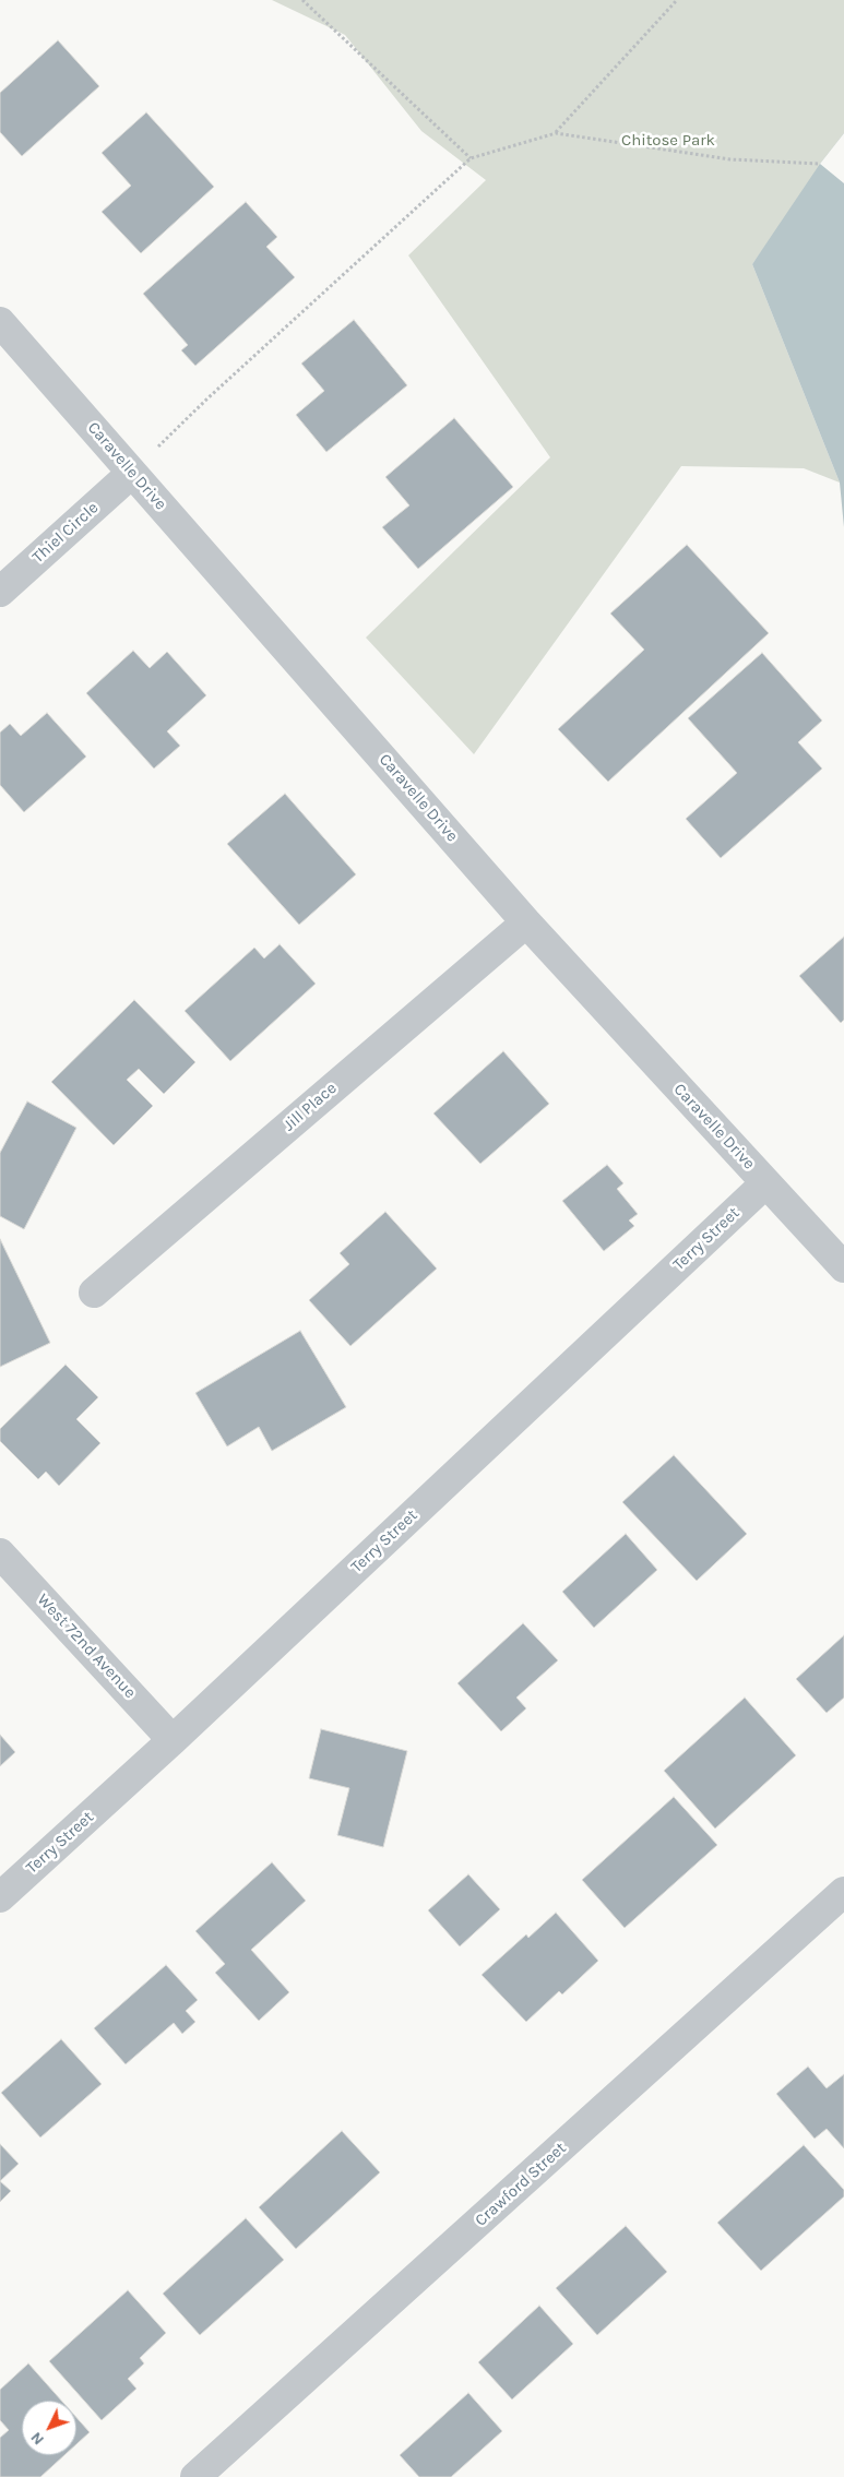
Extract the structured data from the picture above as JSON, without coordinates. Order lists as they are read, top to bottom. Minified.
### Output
{"streets":{"street":["Caravelle Drive","Thiel Circle","Jill Place","Terry Street","West 72nd Avenue","Crawford Street"]},"crossings":[["Caravelle Drive","Thiel Circle"],["Caravelle Drive","Jill Place"],["Caravelle Drive","Terry Street"],["Terry Street","West 72nd Avenue"]],"parks":["Chitose Park"],"north":"bottom left"}
